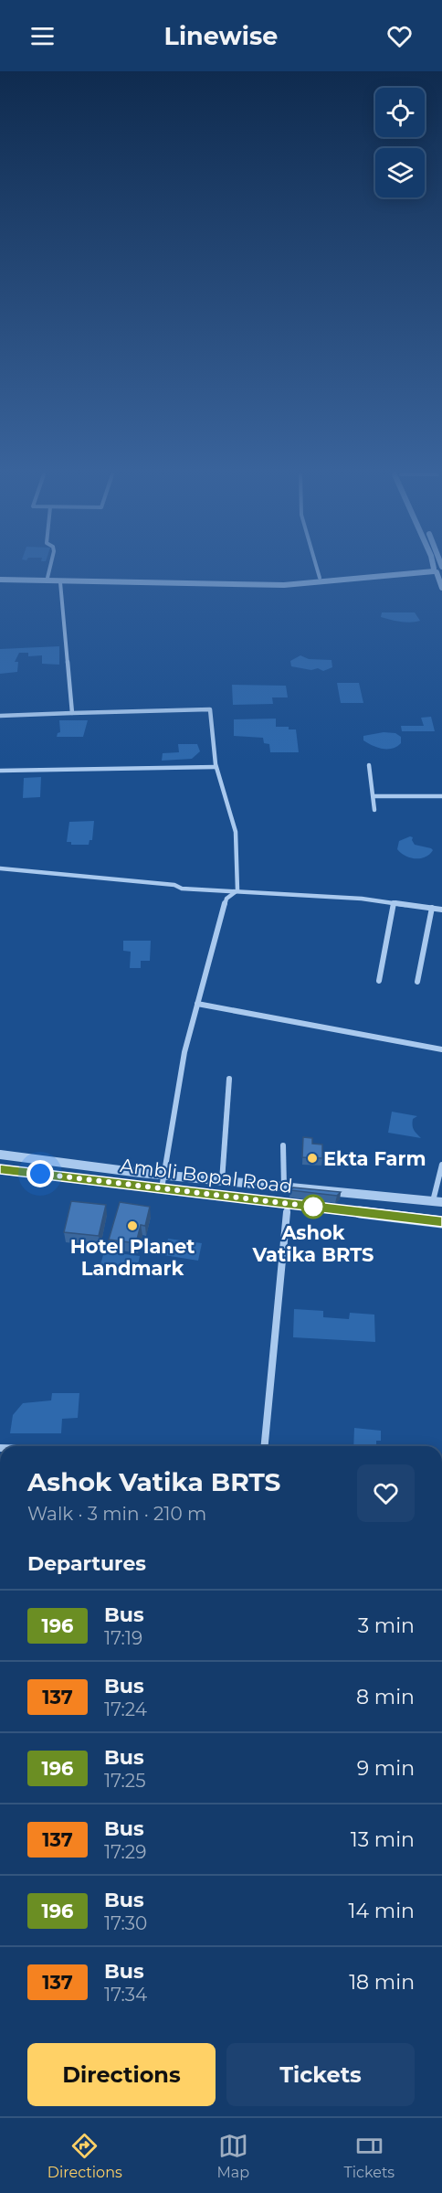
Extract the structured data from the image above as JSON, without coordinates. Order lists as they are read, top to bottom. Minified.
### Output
{"streets":{"street":["Ambli Bopal Road"]},"places":["Ekta Farm","Ashok Vatika BRTS","Hotel Planet Landmark"],"lines":["bus line 196"],"page":{"header":"Linewise","heading":[["Ashok Vatika BRTS","Walk · 3 min · 210 m"],"Departures"],"list":[{"mark":"196","name":"Bus","note":"17:19","value":"3 min"},{"mark":"137","name":"Bus","note":"17:24","value":"8 min"},{"mark":"196","name":"Bus","note":"17:25","value":"9 min"},{"mark":"137","name":"Bus","note":"17:29","value":"13 min"},{"mark":"196","name":"Bus","note":"17:30","value":"14 min"},{"mark":"137","name":"Bus","note":"17:34","value":"18 min"}],"buttons":["Directions","Tickets"],"tabs":["Directions","Map","Tickets"]}}
